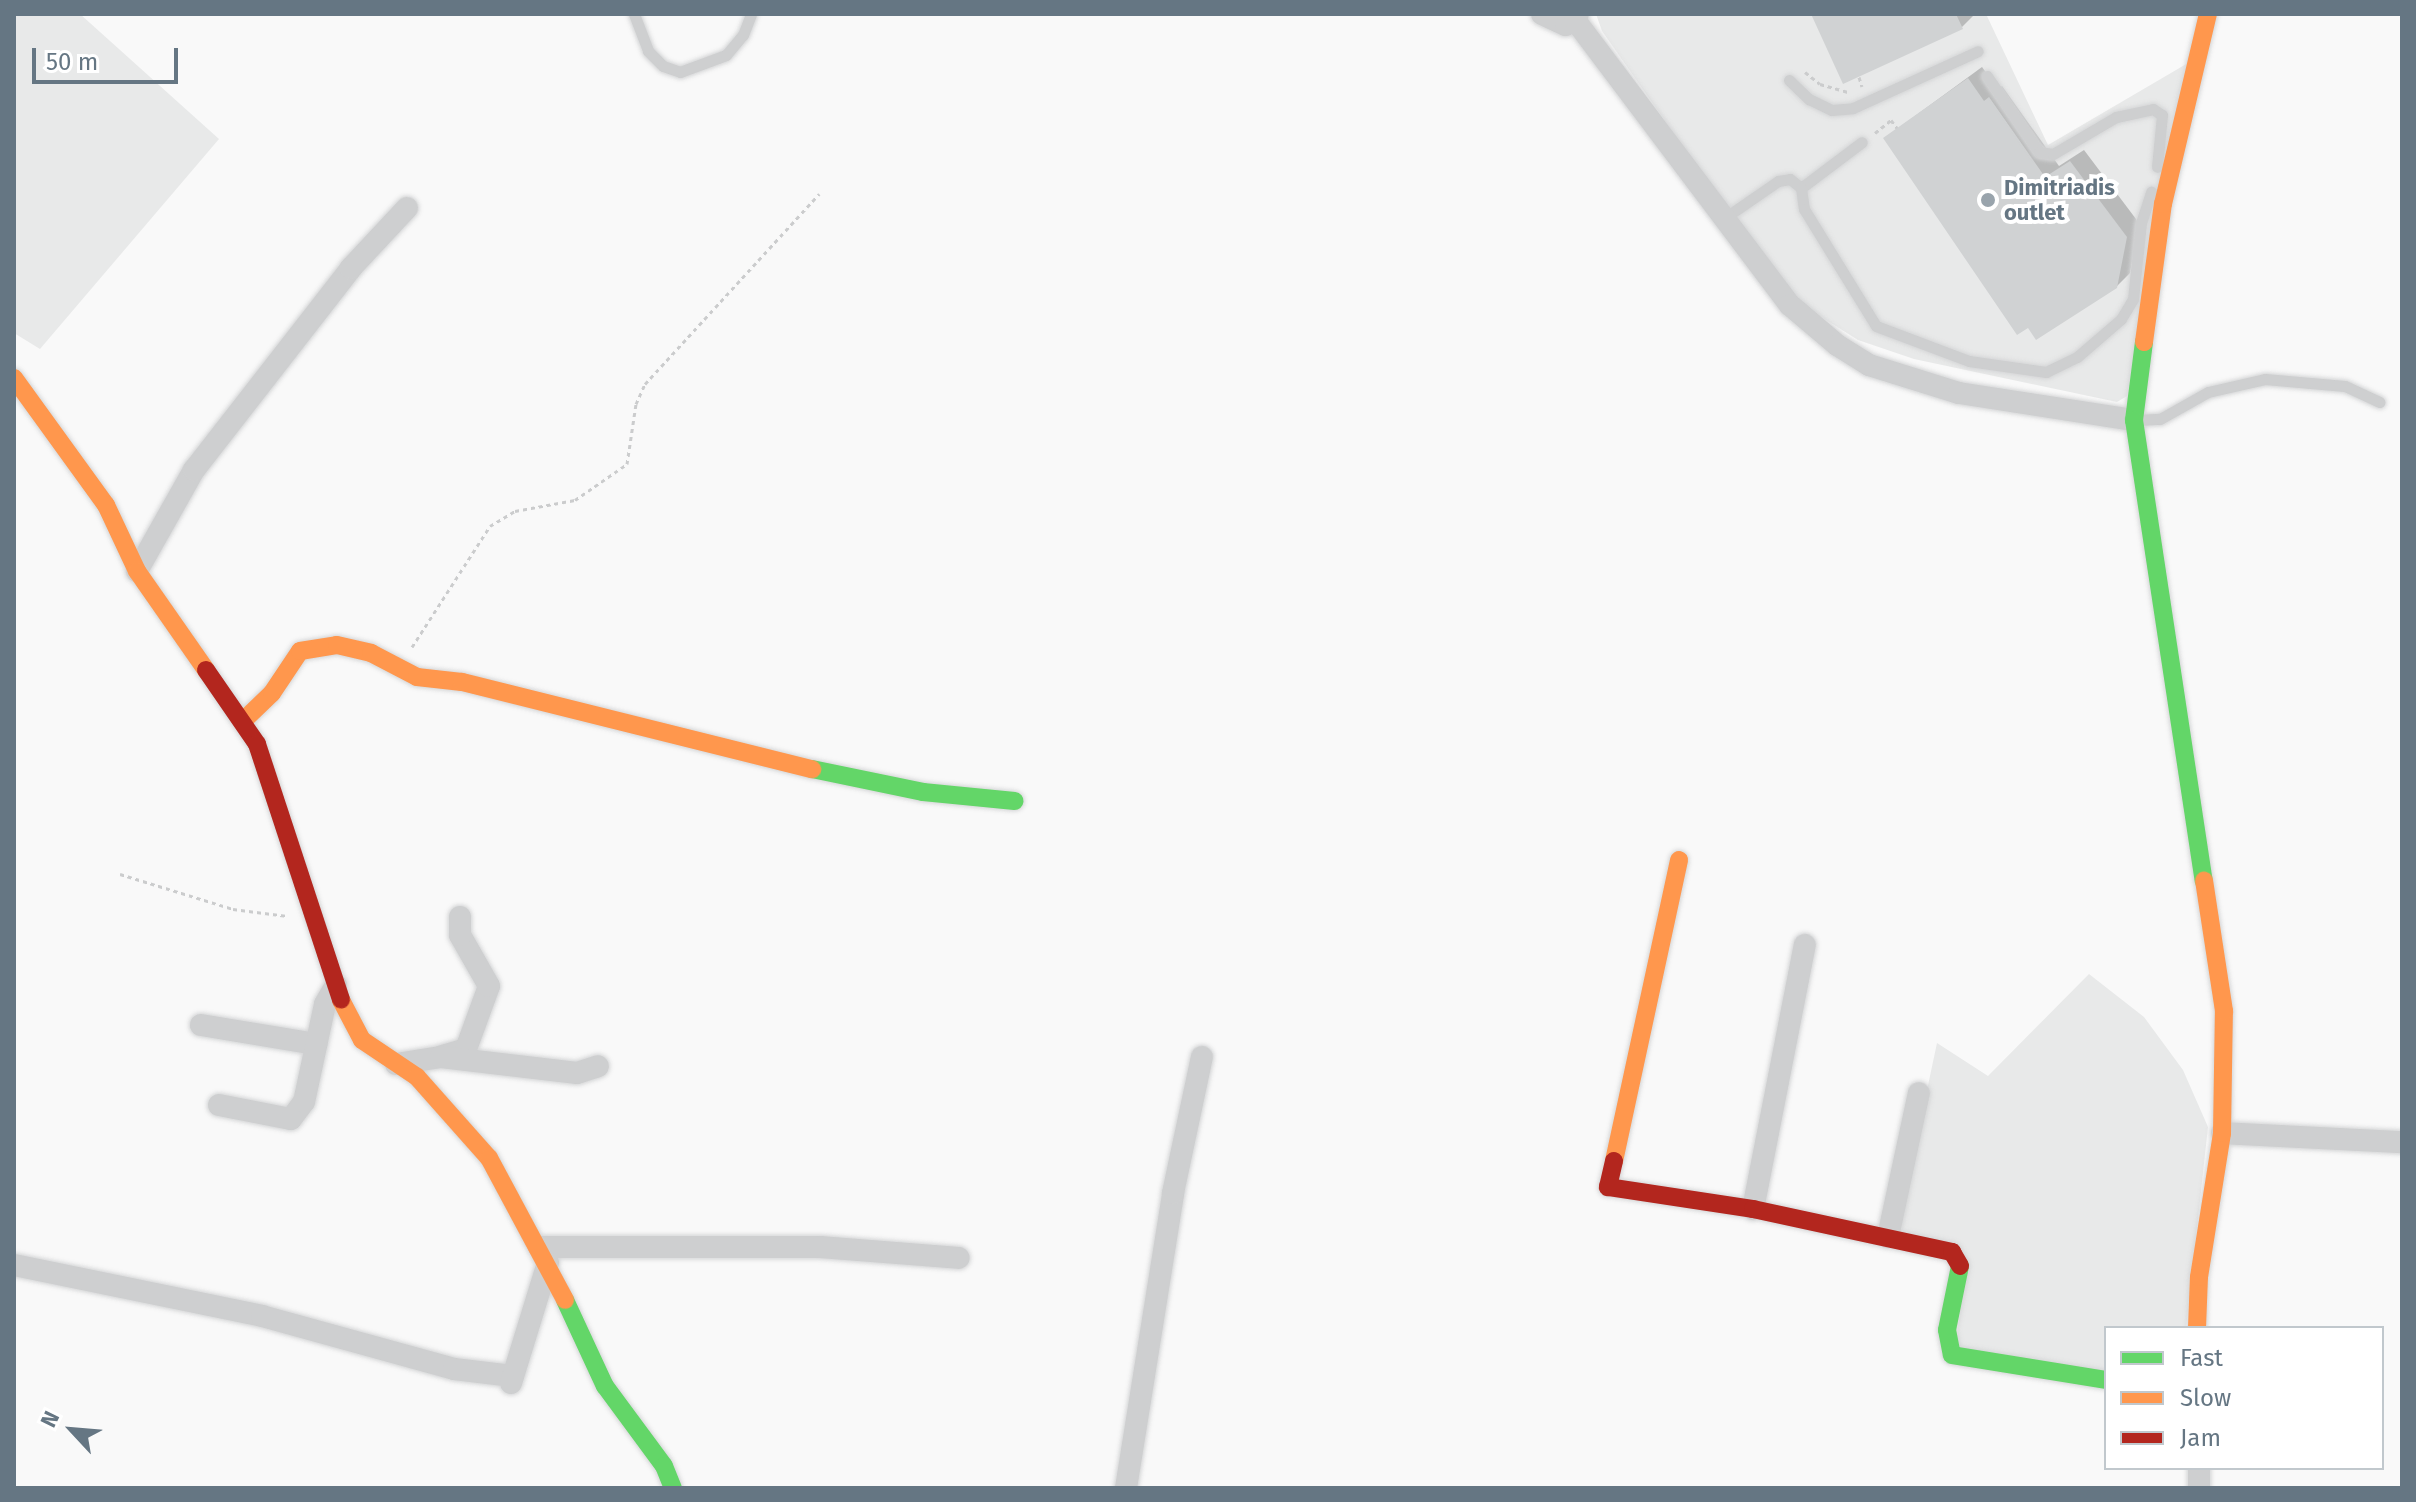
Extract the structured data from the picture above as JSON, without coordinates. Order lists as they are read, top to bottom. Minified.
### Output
{"places":["Dimitriadis outlet"],"legend":["Fast","Slow","Jam"],"scale_bar":"50 m","north":"top left"}
